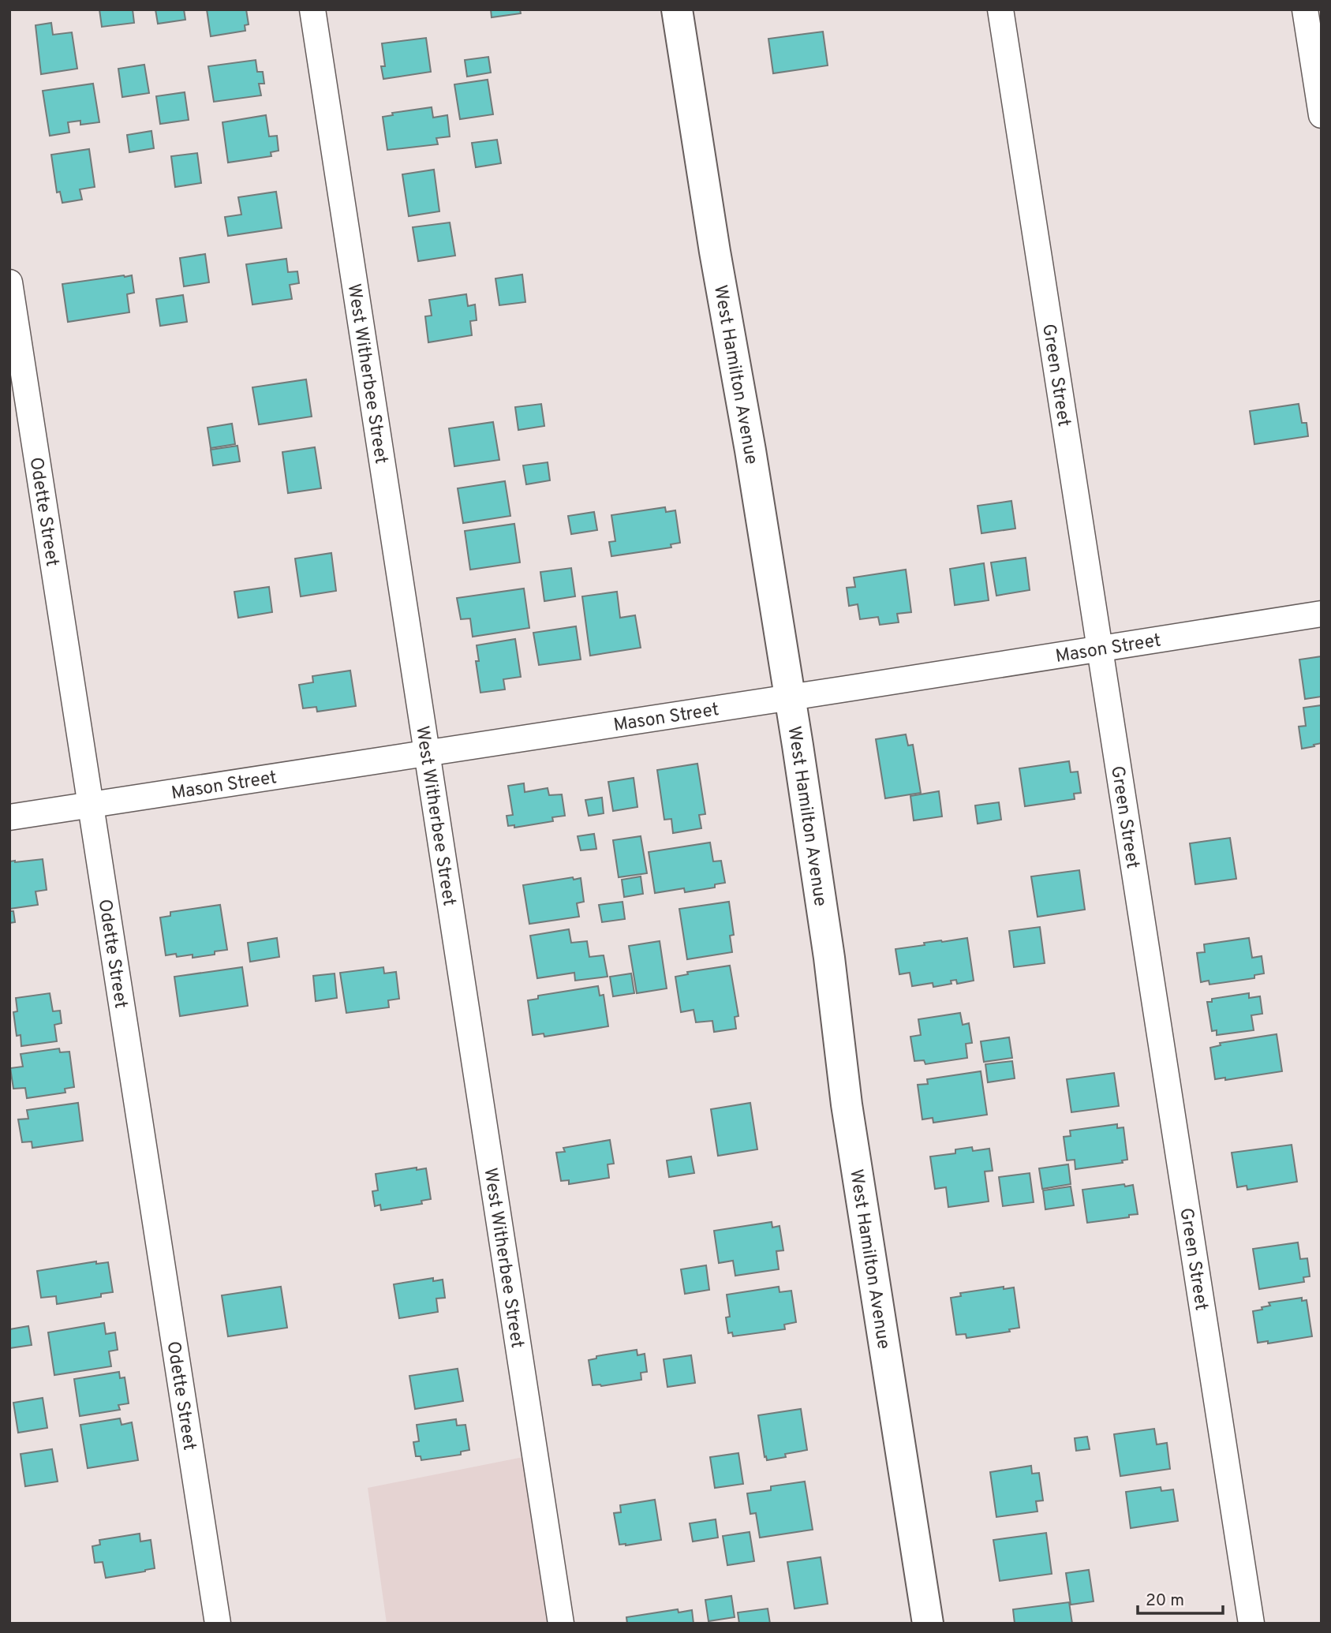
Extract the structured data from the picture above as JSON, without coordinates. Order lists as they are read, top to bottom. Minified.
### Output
{"streets":{"street":["West Hamilton Avenue","West Witherbee Street","Green Street","Odette Street","Mason Street"]},"crossings":[["West Hamilton Avenue","Mason Street"],["West Witherbee Street","Mason Street"],["Green Street","Mason Street"],["Odette Street","Mason Street"]],"scale_bar":"20 m"}
